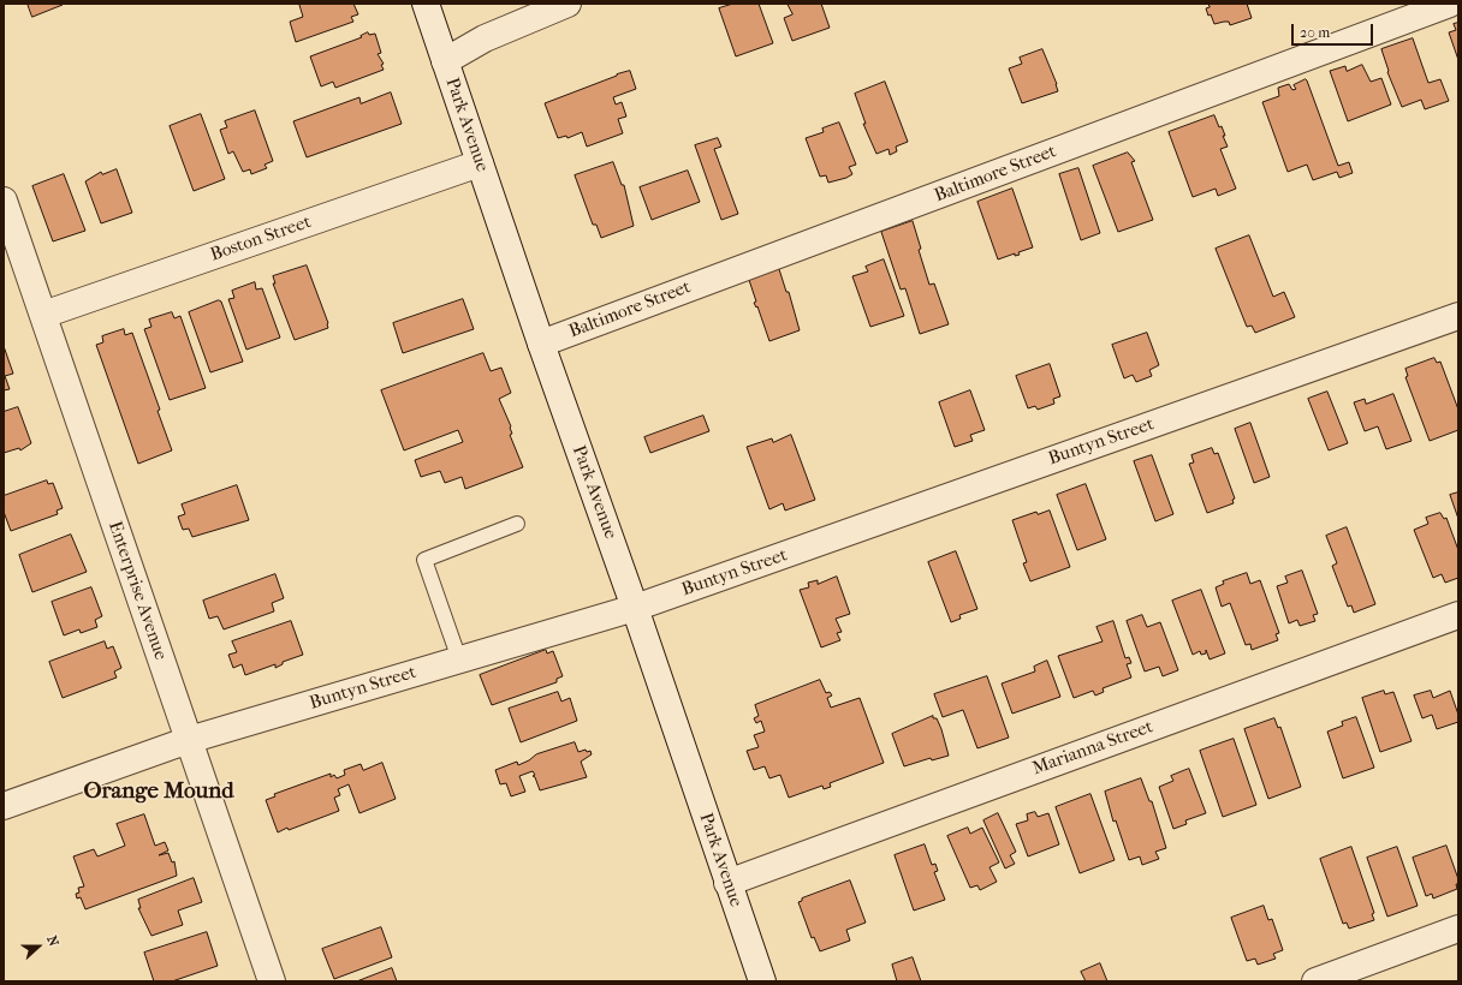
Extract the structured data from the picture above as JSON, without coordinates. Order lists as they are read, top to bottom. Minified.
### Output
{"streets":{"street":["Park Avenue","Baltimore Street","Boston Street","Buntyn Street","Enterprise Avenue","Marianna Street"]},"crossings":[["Park Avenue","Baltimore Street"],["Park Avenue","Boston Street"],["Park Avenue","Buntyn Street"],["Park Avenue","Marianna Street"],["Boston Street","Enterprise Avenue"],["Buntyn Street","Enterprise Avenue"]],"districts":["Orange Mound"],"scale_bar":"20 m","north":"right"}
